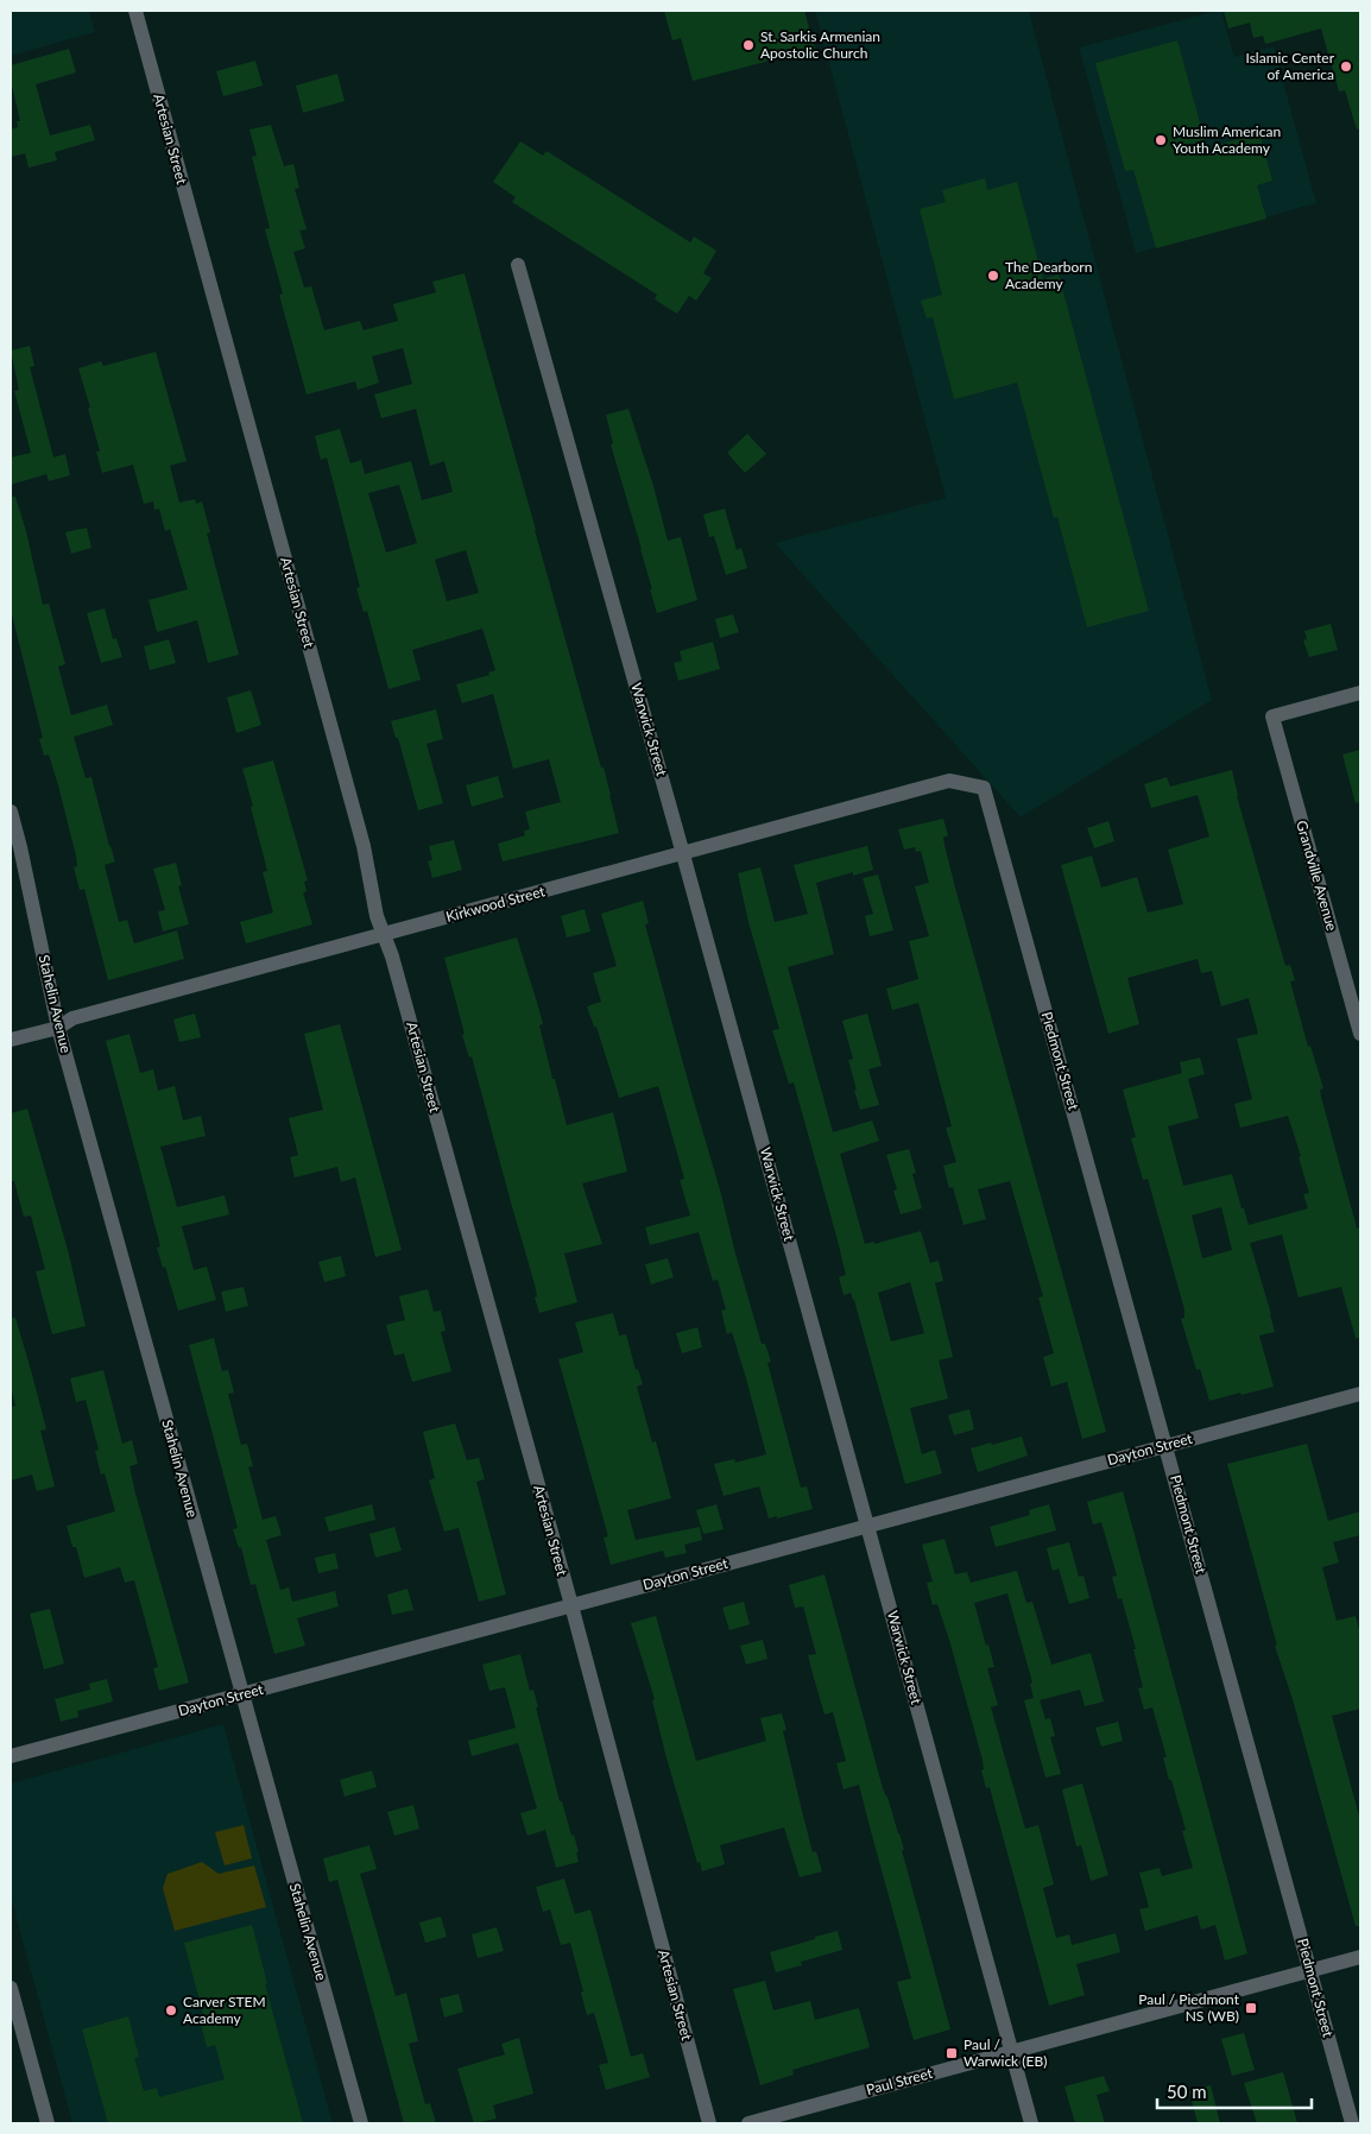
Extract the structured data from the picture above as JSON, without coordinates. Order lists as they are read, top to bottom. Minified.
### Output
{"streets":{"street":["Artesian Street","Warwick Street","Grandville Avenue","Kirkwood Street","Stahelin Avenue","Piedmont Street","Dayton Street","Paul Street"]},"crossings":[["Artesian Street","Kirkwood Street"],["Artesian Street","Dayton Street"],["Warwick Street","Kirkwood Street"],["Warwick Street","Dayton Street"],["Warwick Street","Paul Street"],["Kirkwood Street","Stahelin Avenue"],["Kirkwood Street","Piedmont Street"],["Stahelin Avenue","Dayton Street"],["Piedmont Street","Dayton Street"],["Piedmont Street","Paul Street"]],"places":{"other":["St. Sarkis Armenian Apostolic Church","Islamic Center of America","Muslim American Youth Academy","The Dearborn Academy","Carver STEM Academy"],"transit":["Paul / Piedmont NS (WB)","Paul / Warwick (EB)"]},"scale_bar":"50 m"}
